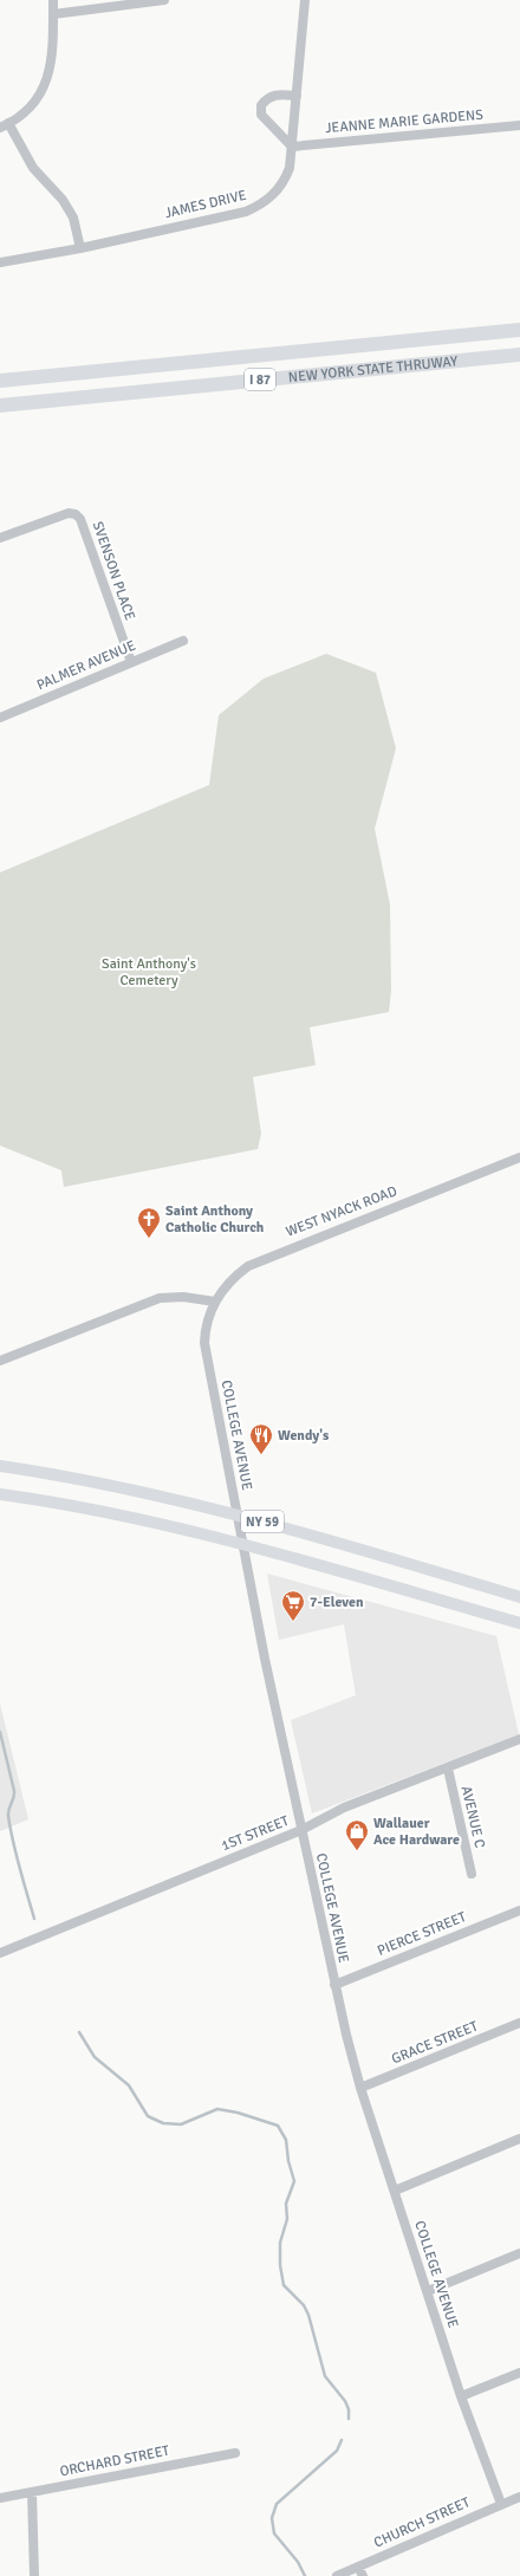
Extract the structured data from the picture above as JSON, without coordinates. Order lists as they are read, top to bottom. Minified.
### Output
{"streets":{"highway":["NEW YORK STATE THRUWAY","I 87"],"main road":["NY 59"],"street":["JEANNE MARIE GARDENS","JAMES DRIVE","SVENSON PLACE","PALMER AVENUE","WEST NYACK ROAD","COLLEGE AVENUE","AVENUE C","1ST STREET","PIERCE STREET","GRACE STREET","ORCHARD STREET","CHURCH STREET"]},"crossings":[["JEANNE MARIE GARDENS","JAMES DRIVE"],["SVENSON PLACE","PALMER AVENUE"],["WEST NYACK ROAD","COLLEGE AVENUE"],["COLLEGE AVENUE","NY 59"],["COLLEGE AVENUE","1ST STREET"],["COLLEGE AVENUE","PIERCE STREET"],["COLLEGE AVENUE","GRACE STREET"],["COLLEGE AVENUE","CHURCH STREET"],["AVENUE C","1ST STREET"]],"parks":["Saint Anthony's Cemetery"],"places":{"church":["Saint Anthony Catholic Church"],"restaurant":["Wendy's"],"supermarket":["7-Eleven"],"shop":["Wallauer Ace Hardware"]}}
